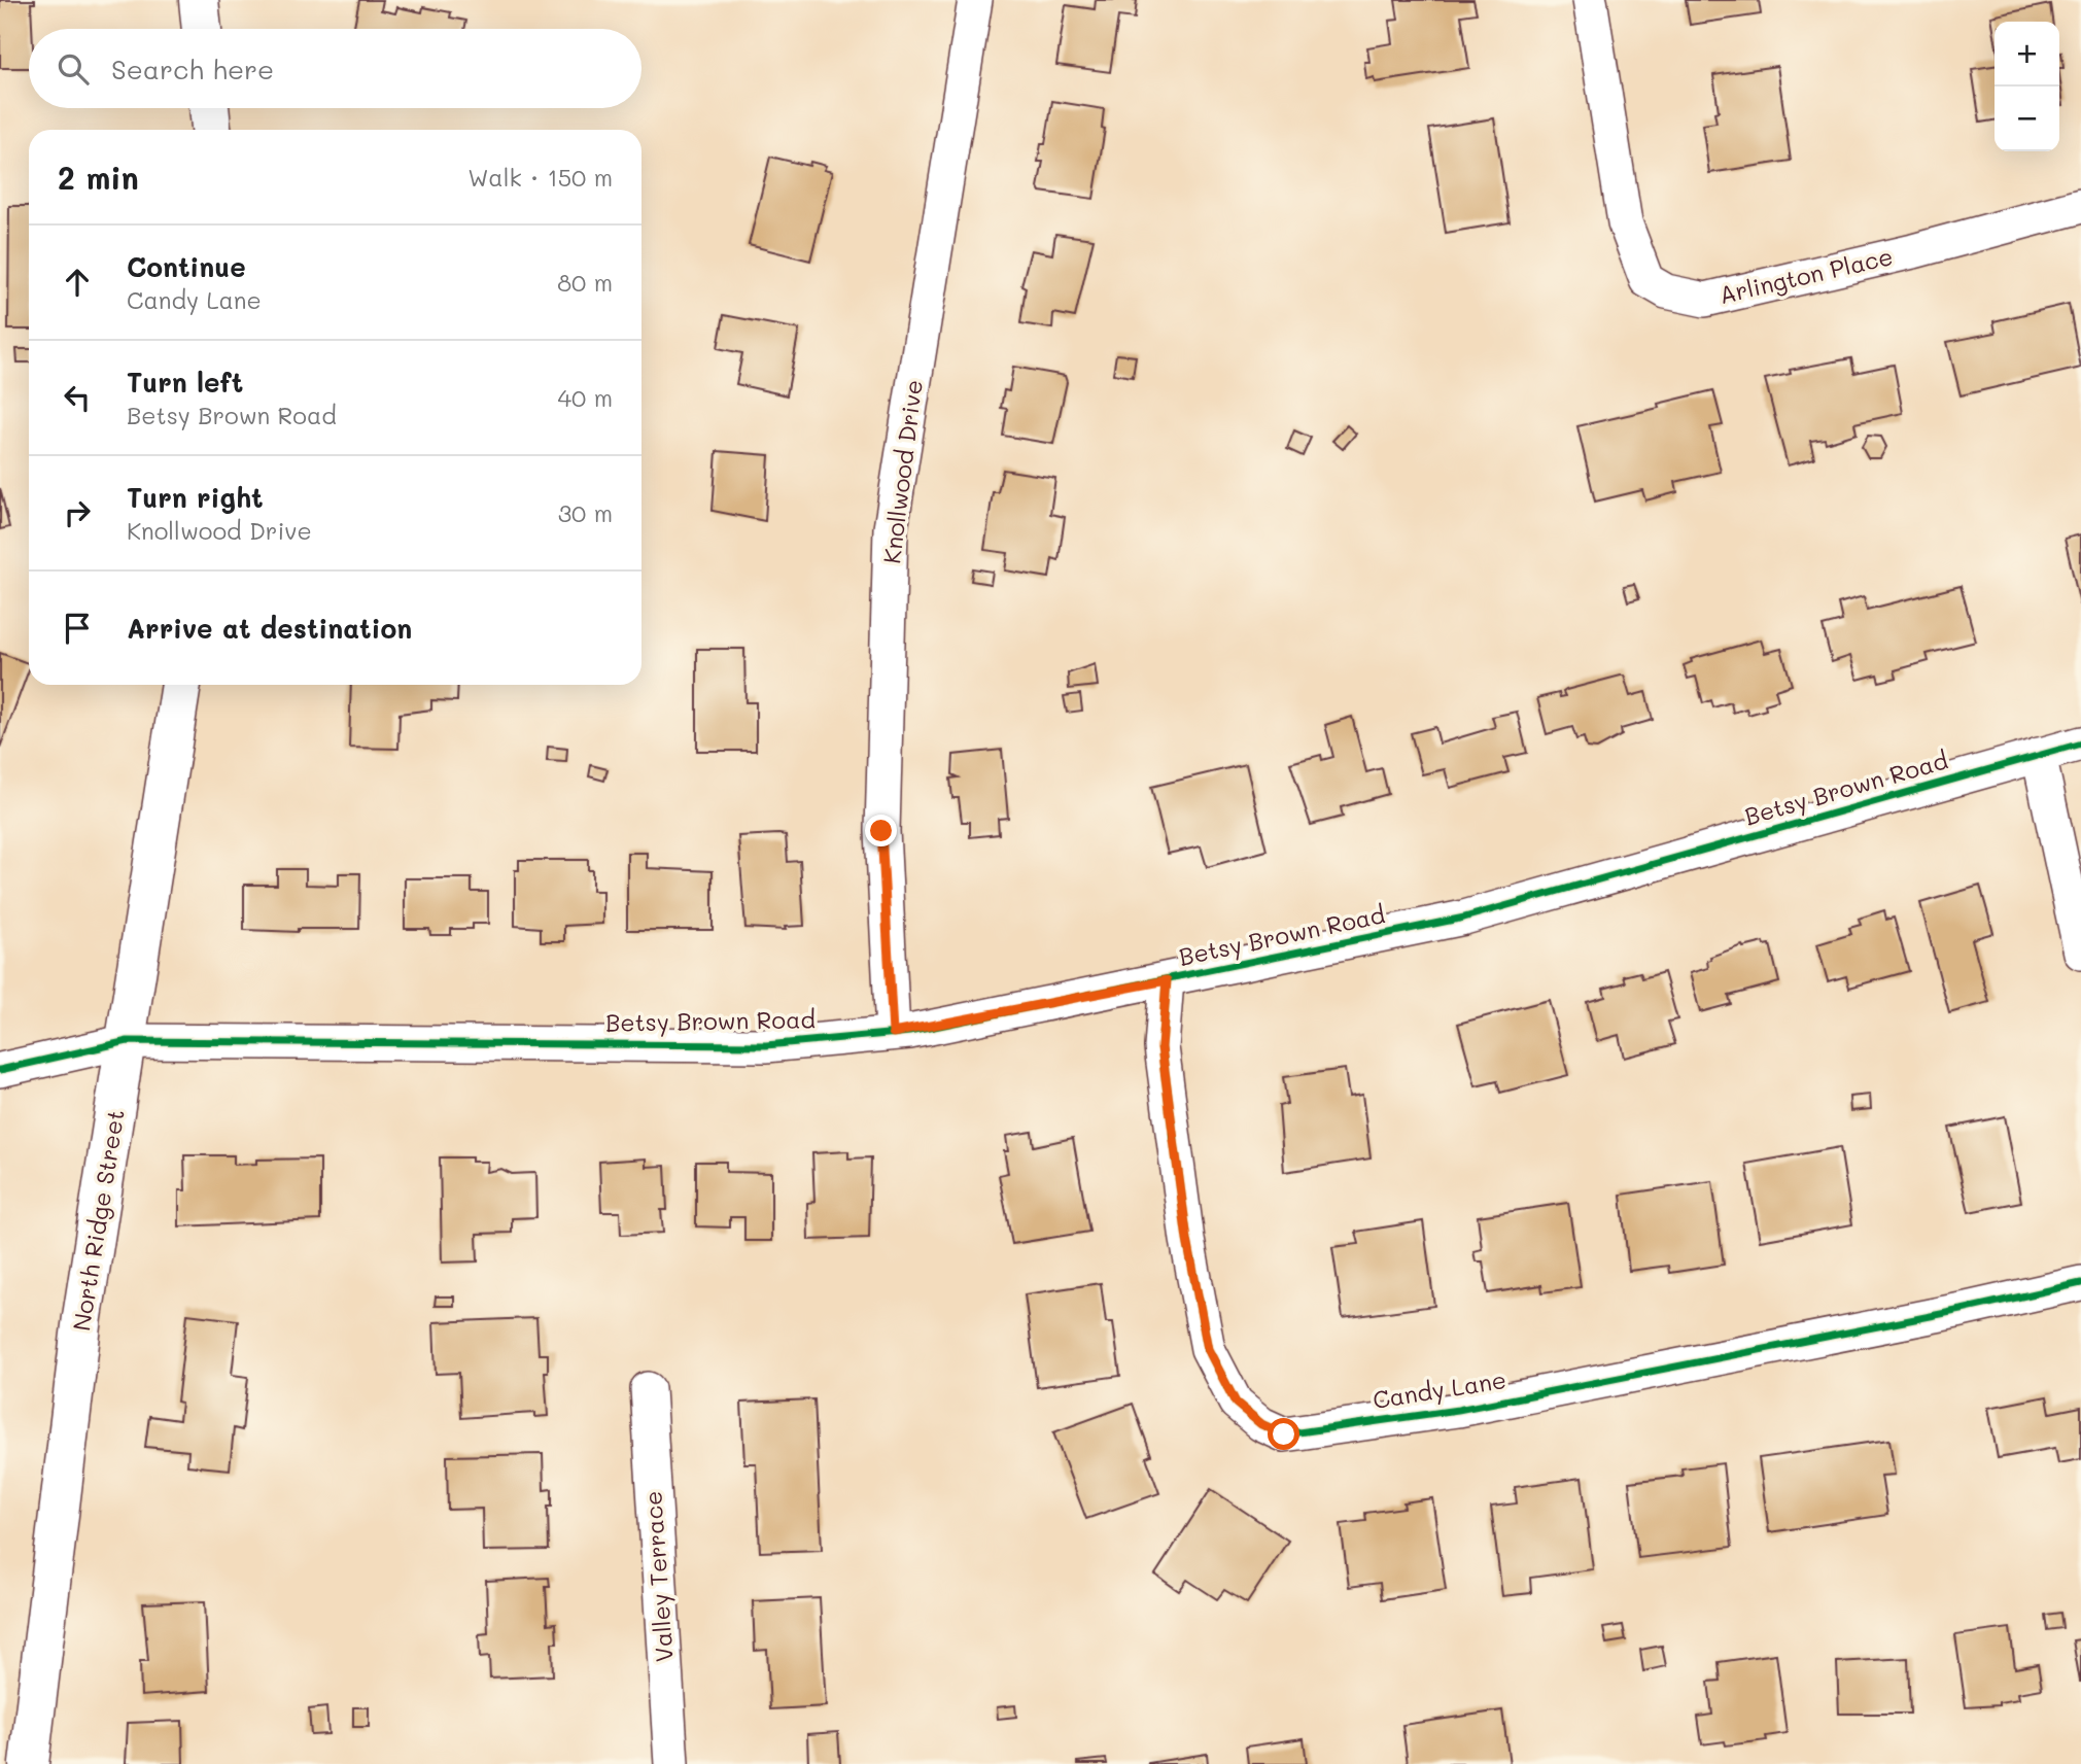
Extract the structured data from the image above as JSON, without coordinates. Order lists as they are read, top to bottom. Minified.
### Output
{"streets":{"street":["Arlington Place","Knollwood Drive","Betsy Brown Road","North Ridge Street","Candy Lane","Valley Terrace"]},"crossings":[["Knollwood Drive","Betsy Brown Road"],["Betsy Brown Road","North Ridge Street"],["Betsy Brown Road","Candy Lane"]],"page":{"map_buttons":["+","−"],"search":"Search here","heading":["2 min","Walk · 150 m"],"list":[["Continue","Candy Lane","80 m"],["Turn left","Betsy Brown Road","40 m"],["Turn right","Knollwood Drive","30 m"],"Arrive at destination"]}}
